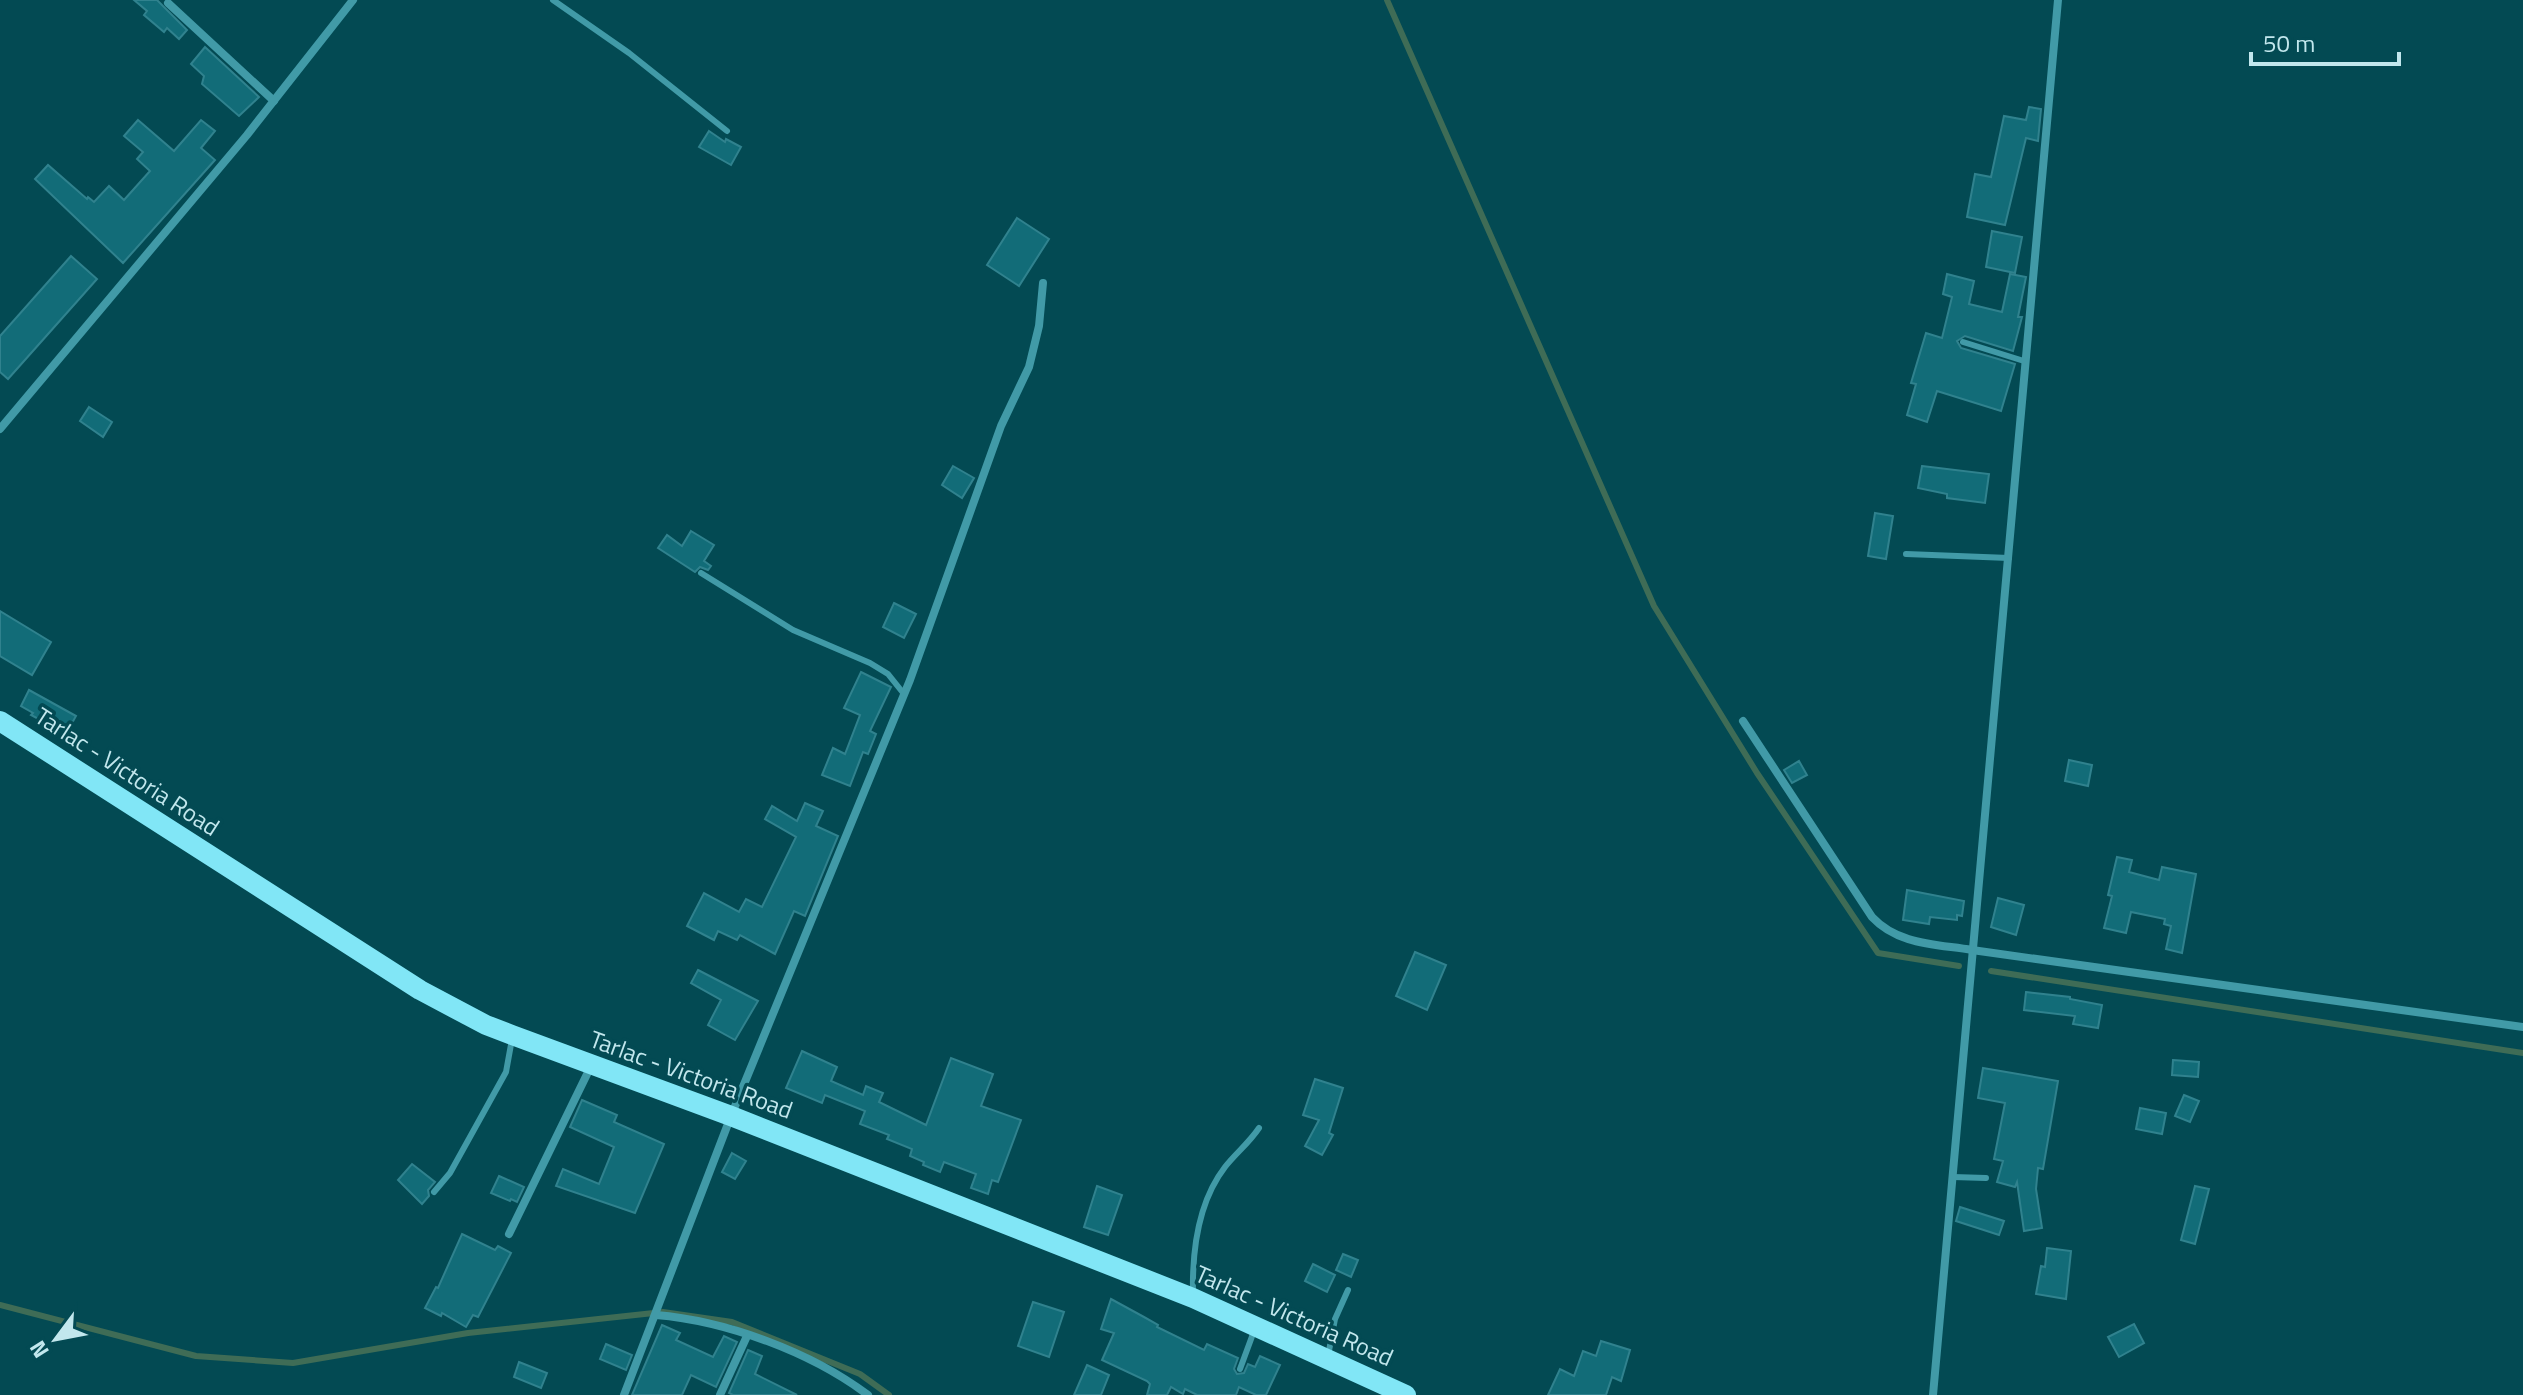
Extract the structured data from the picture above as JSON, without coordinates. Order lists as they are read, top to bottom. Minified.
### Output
{"streets":{"main road":["Tarlac - Victoria Road"]},"scale_bar":"50 m","north":"bottom left"}
